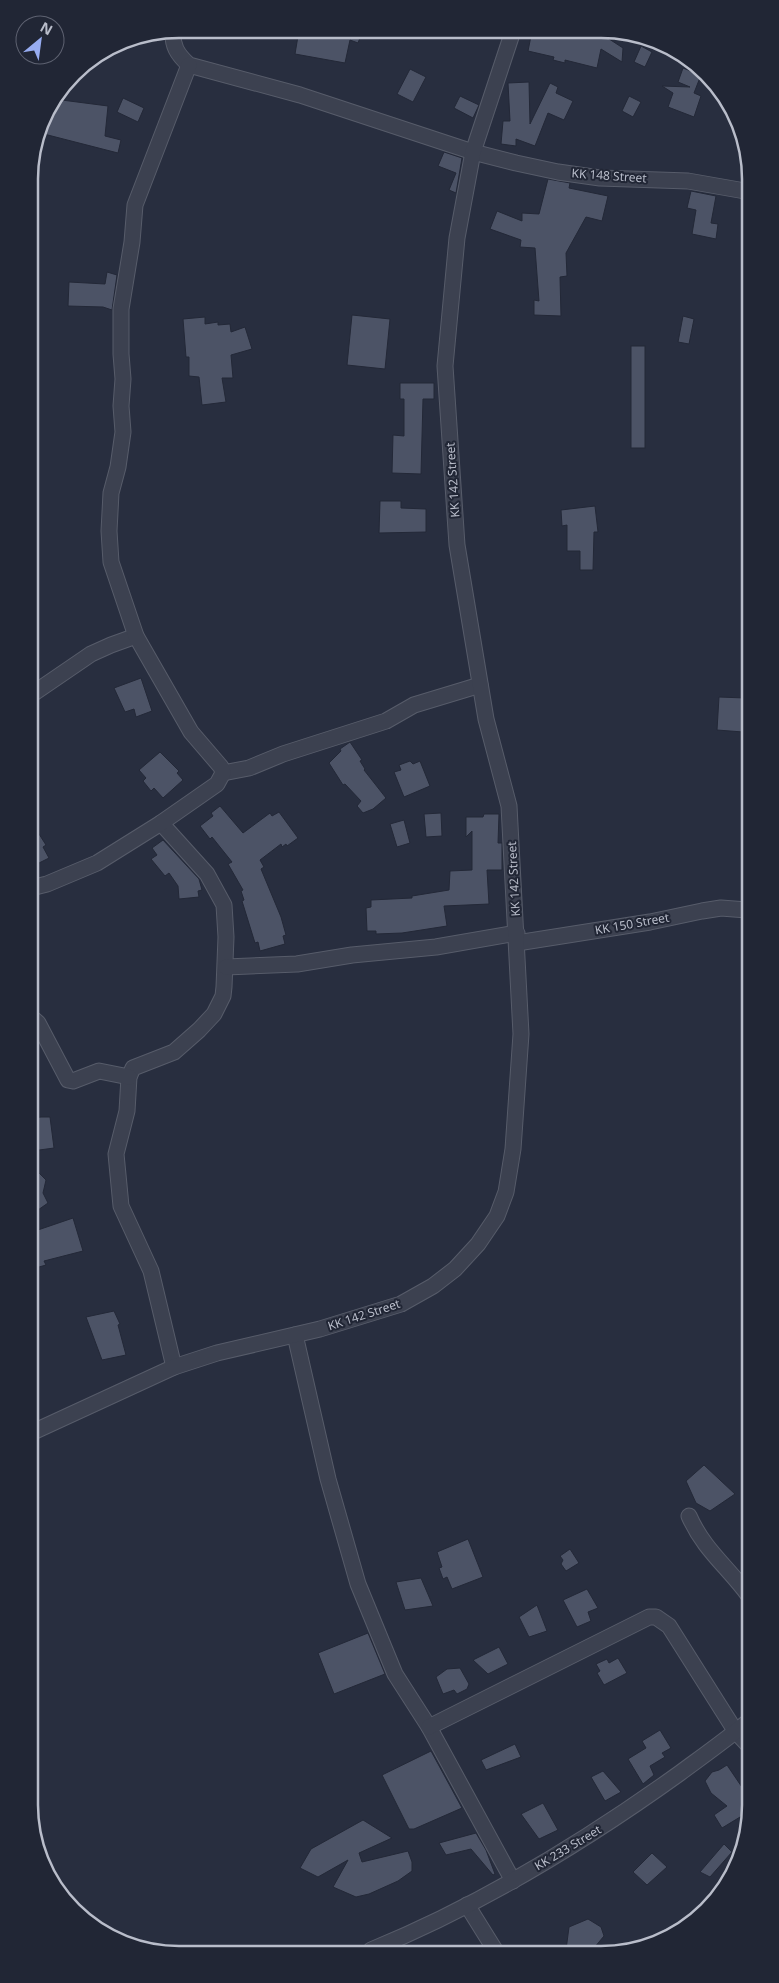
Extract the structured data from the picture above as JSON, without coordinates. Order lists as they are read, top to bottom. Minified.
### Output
{"streets":{"street":["KK 148 Street","KK 142 Street","KK 150 Street","KK 233 Street"]},"crossings":[["KK 148 Street","KK 142 Street"],["KK 142 Street","KK 150 Street"]],"north":"top right"}
